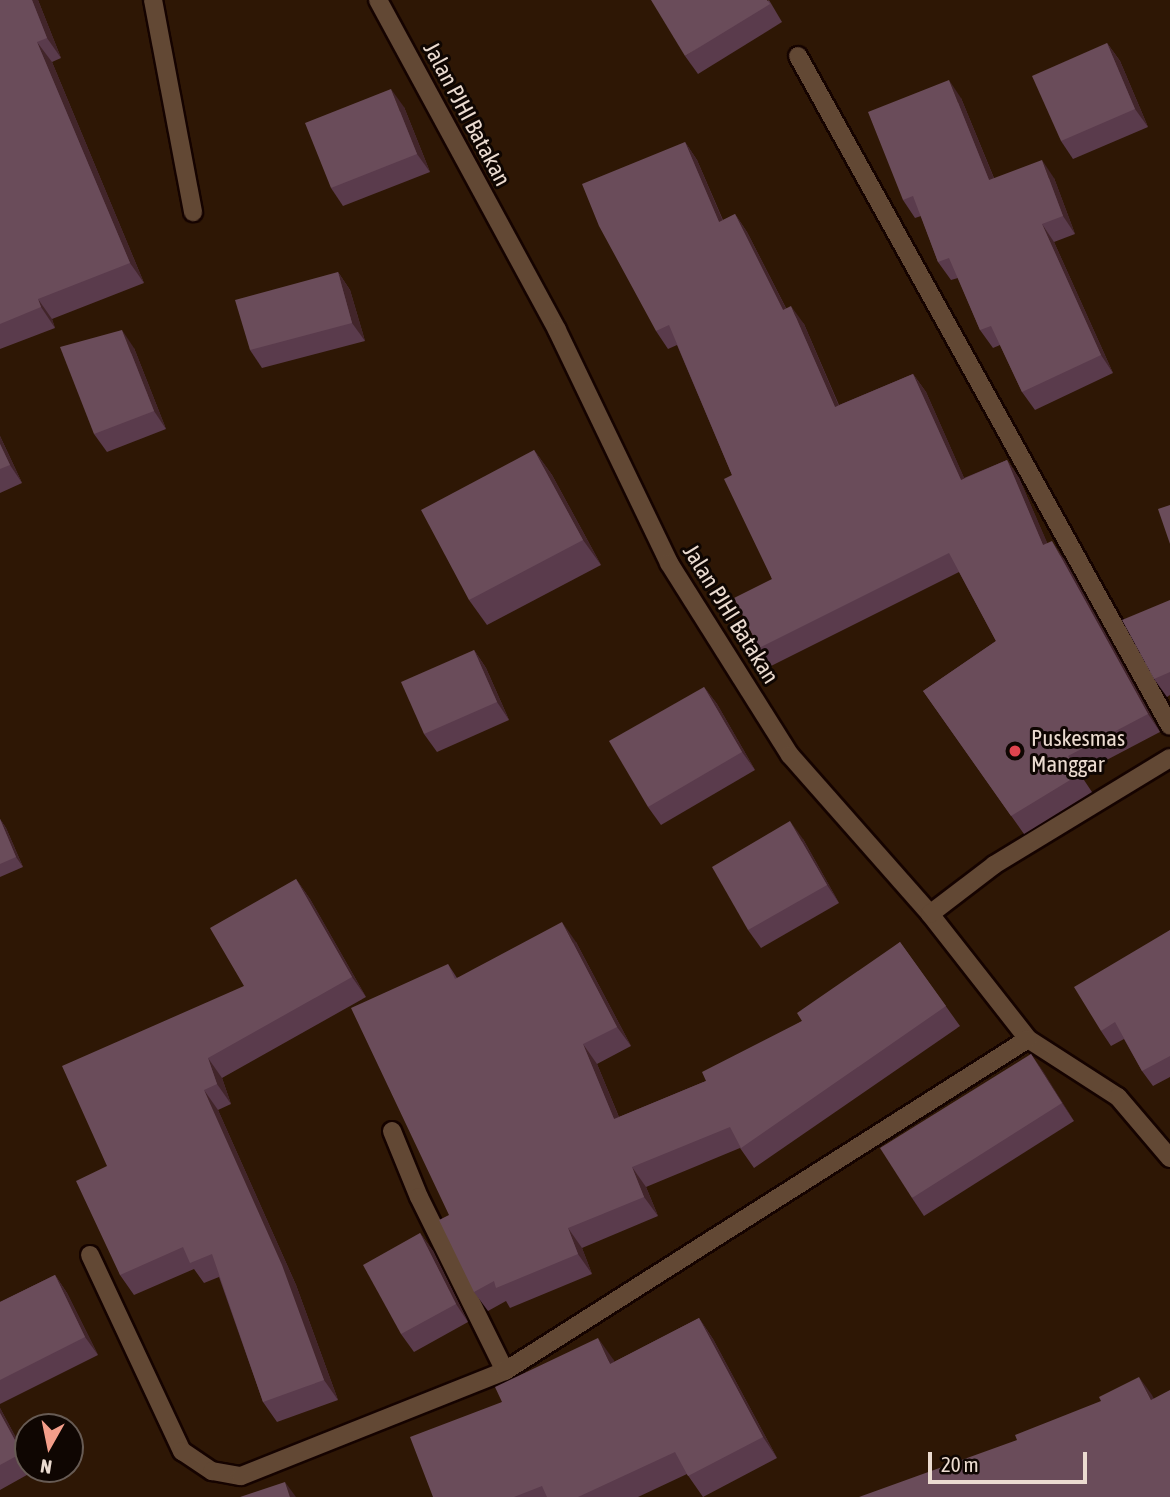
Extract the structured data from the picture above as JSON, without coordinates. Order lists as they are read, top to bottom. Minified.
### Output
{"streets":{"street":["Jalan PJHI Batakan"]},"places":["Puskesmas Manggar"],"scale_bar":"20 m","north":"bottom"}
